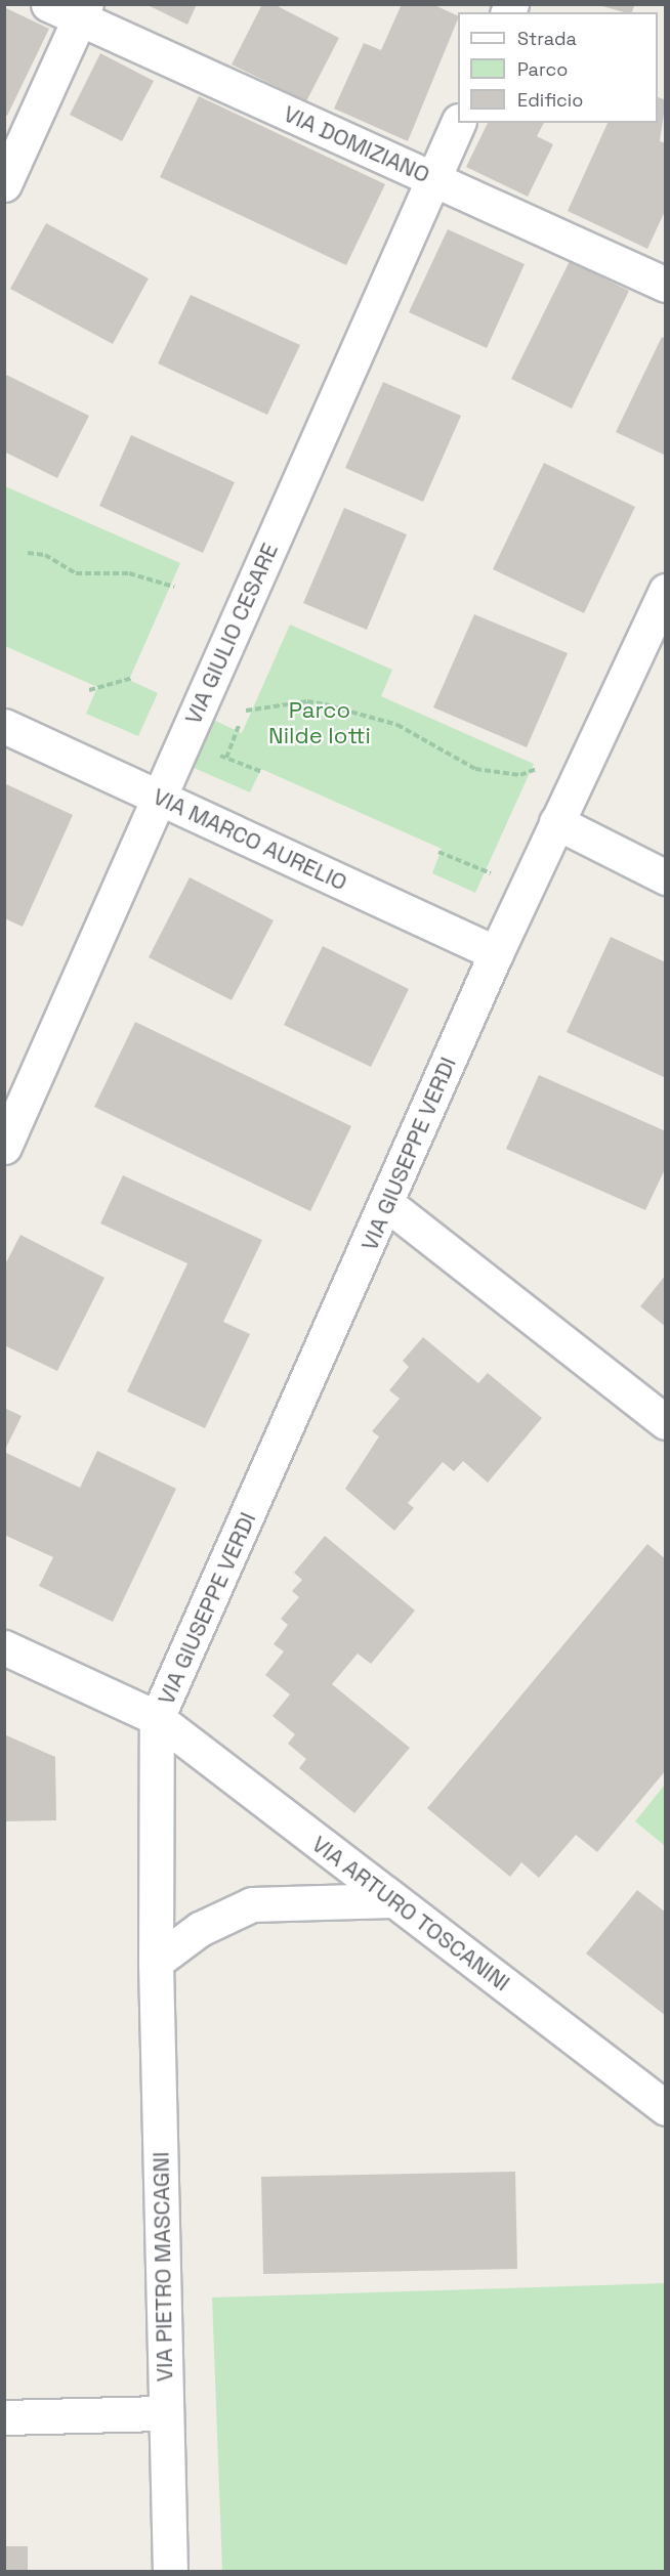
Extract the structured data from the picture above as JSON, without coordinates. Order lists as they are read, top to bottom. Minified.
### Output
{"streets":{"street":["VIA DOMIZIANO","VIA GIULIO CESARE","VIA MARCO AURELIO","VIA GIUSEPPE VERDI","VIA ARTURO TOSCANINI","VIA PIETRO MASCAGNI"]},"crossings":[["VIA DOMIZIANO","VIA GIULIO CESARE"],["VIA GIULIO CESARE","VIA MARCO AURELIO"],["VIA MARCO AURELIO","VIA GIUSEPPE VERDI"],["VIA GIUSEPPE VERDI","VIA ARTURO TOSCANINI"],["VIA GIUSEPPE VERDI","VIA PIETRO MASCAGNI"],["VIA ARTURO TOSCANINI","VIA PIETRO MASCAGNI"]],"parks":["Parco Nilde Iotti"],"legend":["Strada","Parco","Edificio"]}
